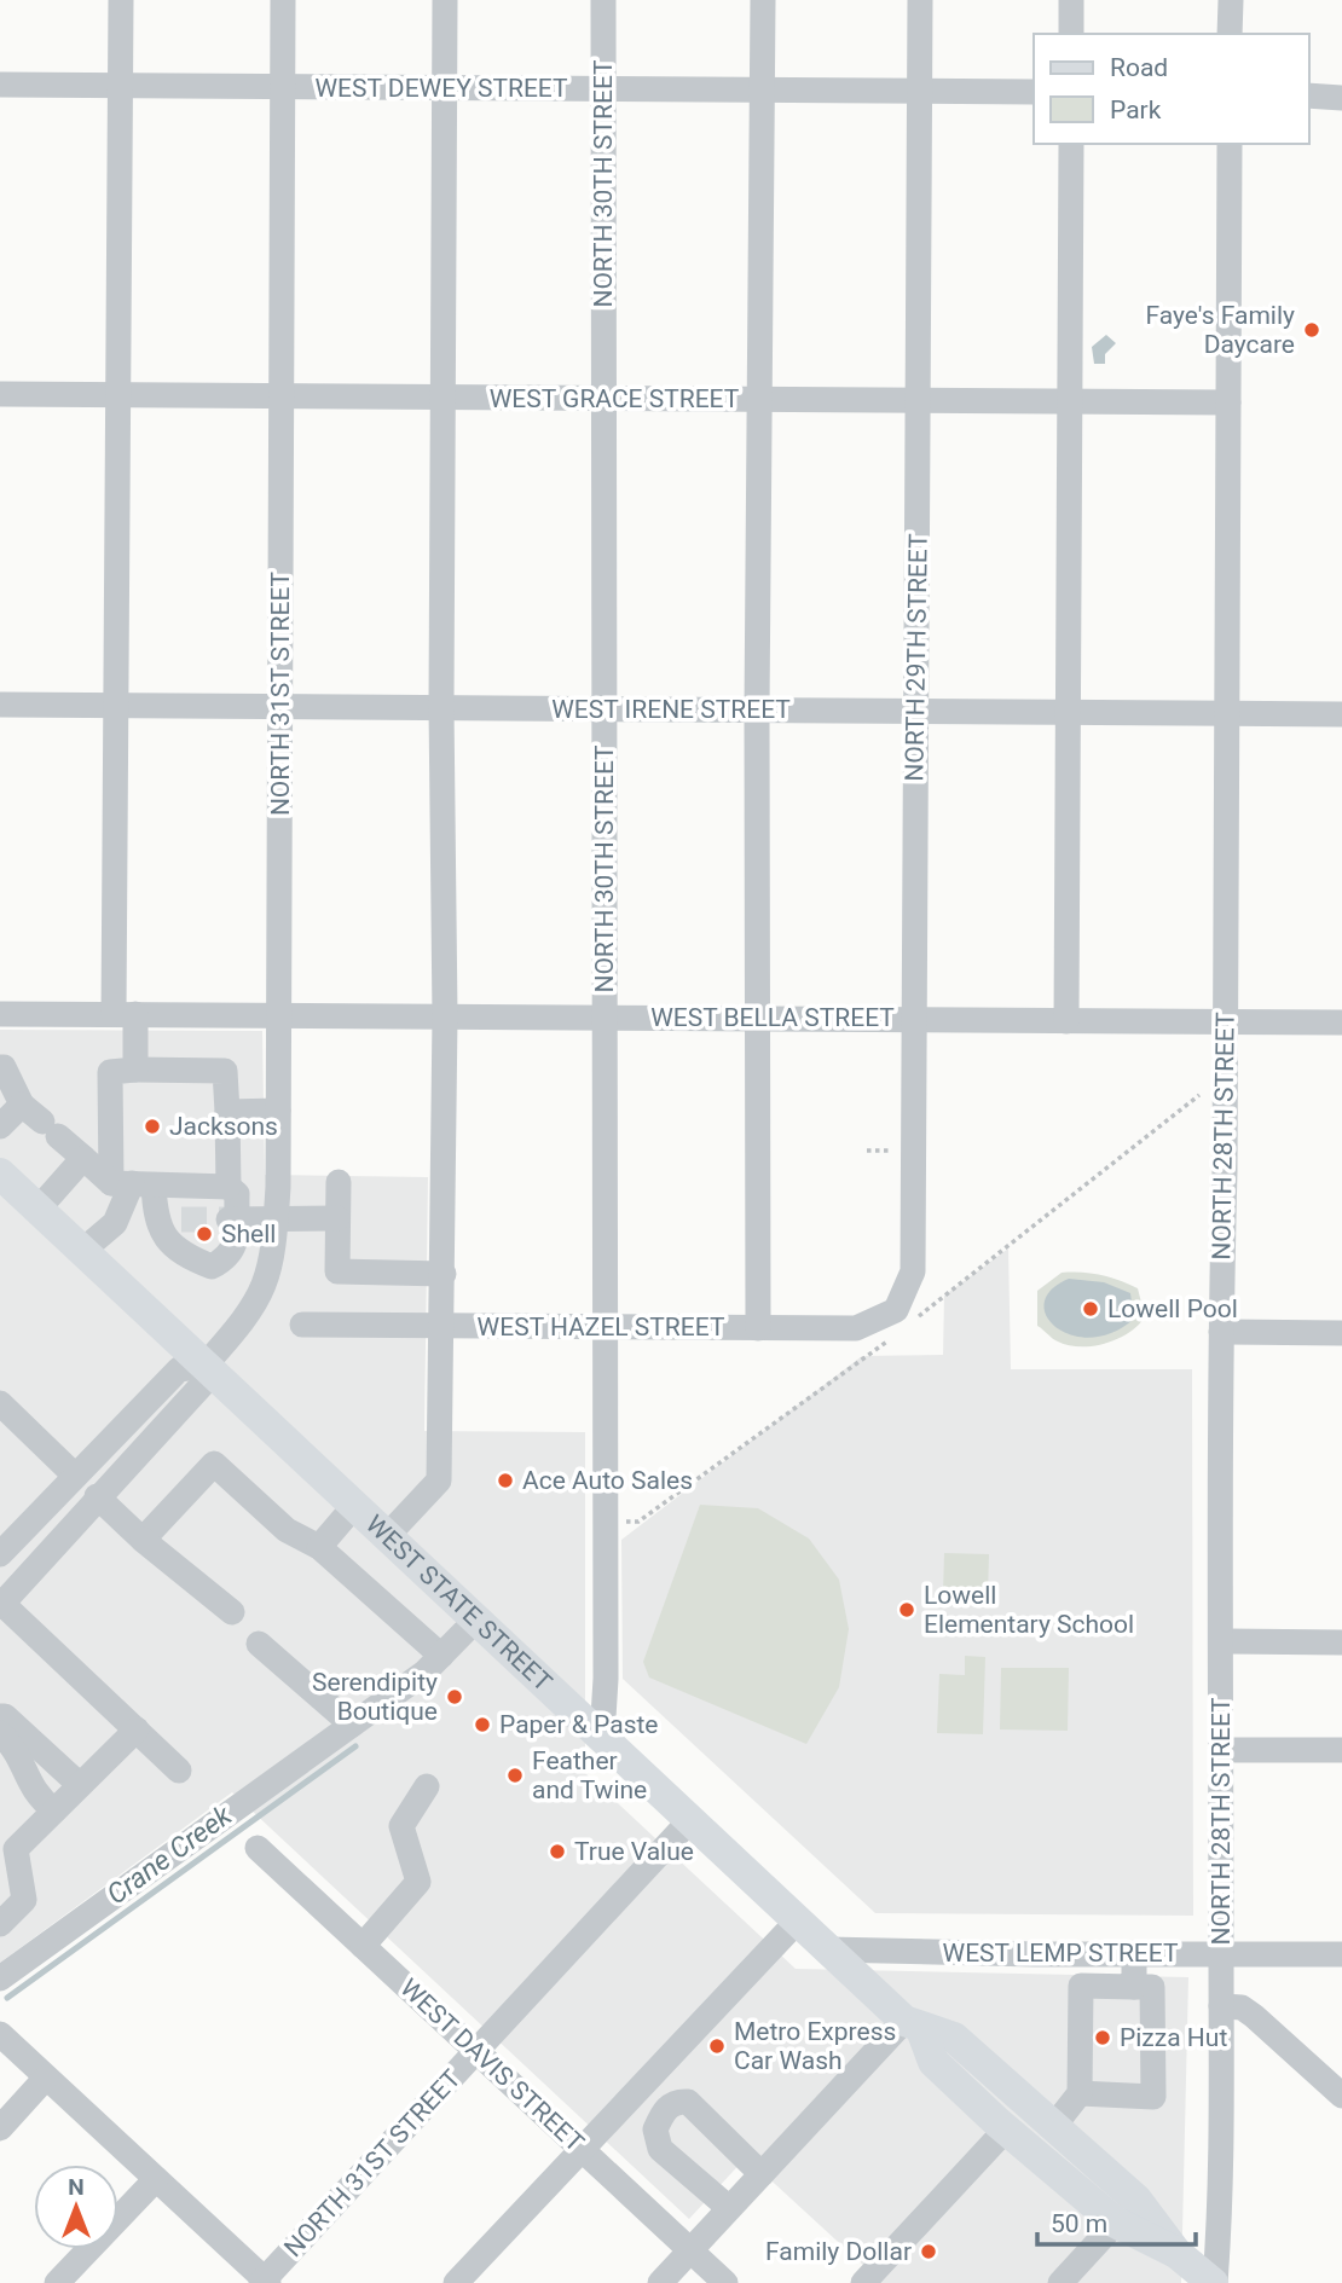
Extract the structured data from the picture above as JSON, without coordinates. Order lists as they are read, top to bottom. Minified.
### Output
{"streets":{"main road":["WEST STATE STREET"],"street":["WEST DEWEY STREET","NORTH 30TH STREET","WEST GRACE STREET","NORTH 29TH STREET","NORTH 31ST STREET","WEST IRENE STREET","WEST BELLA STREET","NORTH 28TH STREET","WEST HAZEL STREET","WEST LEMP STREET","WEST DAVIS STREET"]},"crossings":[["WEST DEWEY STREET","NORTH 30TH STREET"],["WEST DEWEY STREET","NORTH 29TH STREET"],["WEST DEWEY STREET","NORTH 31ST STREET"],["NORTH 30TH STREET","WEST GRACE STREET"],["NORTH 30TH STREET","WEST IRENE STREET"],["NORTH 30TH STREET","WEST BELLA STREET"],["NORTH 30TH STREET","WEST HAZEL STREET"],["NORTH 30TH STREET","WEST STATE STREET"],["WEST GRACE STREET","NORTH 29TH STREET"],["WEST GRACE STREET","NORTH 31ST STREET"],["WEST GRACE STREET","NORTH 28TH STREET"],["NORTH 29TH STREET","WEST IRENE STREET"],["NORTH 29TH STREET","WEST BELLA STREET"],["NORTH 29TH STREET","WEST HAZEL STREET"],["NORTH 31ST STREET","WEST IRENE STREET"],["NORTH 31ST STREET","WEST BELLA STREET"],["NORTH 31ST STREET","WEST STATE STREET"],["NORTH 31ST STREET","WEST DAVIS STREET"],["WEST IRENE STREET","NORTH 28TH STREET"],["WEST BELLA STREET","NORTH 28TH STREET"],["NORTH 28TH STREET","WEST STATE STREET"],["NORTH 28TH STREET","WEST LEMP STREET"],["WEST STATE STREET","WEST LEMP STREET"]],"water":["Crane Creek"],"places":["Faye's Family Daycare","Jacksons","Shell","Lowell Pool","Ace Auto Sales","Lowell Elementary School","Serendipity Boutique","Paper & Paste","Feather and Twine","True Value","Pizza Hut","Metro Express Car Wash","Family Dollar"],"legend":["Road","Park"],"scale_bar":"50 m","north":"top"}
